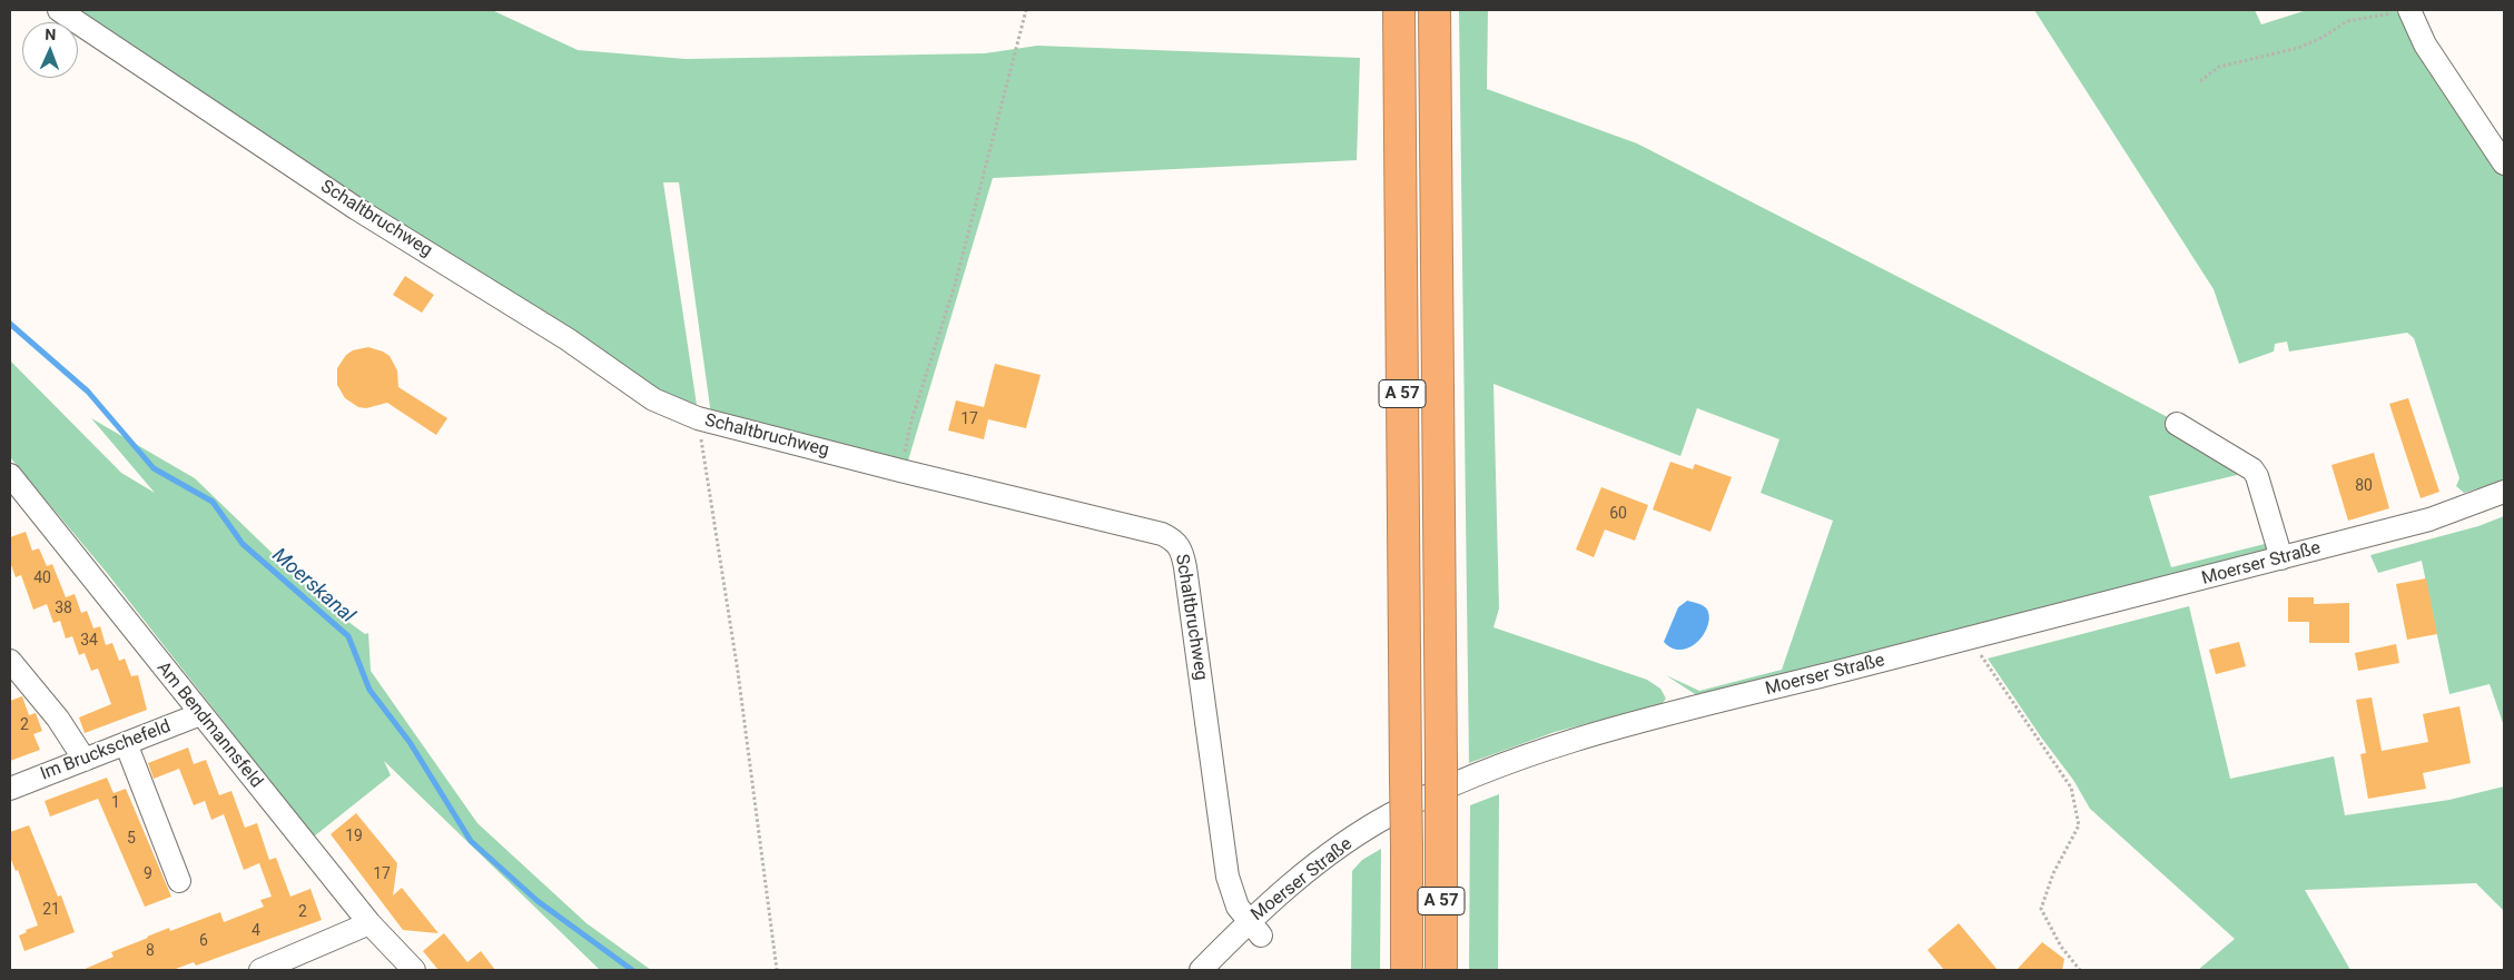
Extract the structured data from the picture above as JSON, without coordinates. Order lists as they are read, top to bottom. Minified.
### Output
{"streets":{"highway":["A 57"],"street":["Schaltbruchweg","Moerser Straße","Am Bendmannsfeld","Im Bruckschefeld"]},"crossings":[["Schaltbruchweg","Moerser Straße"],["Am Bendmannsfeld","Im Bruckschefeld"]],"water":["Moerskanal"],"house_numbers":["17","80","60","40","38","34","2","1","19","5","9","17","21","2","4","6","8"],"north":"top"}
